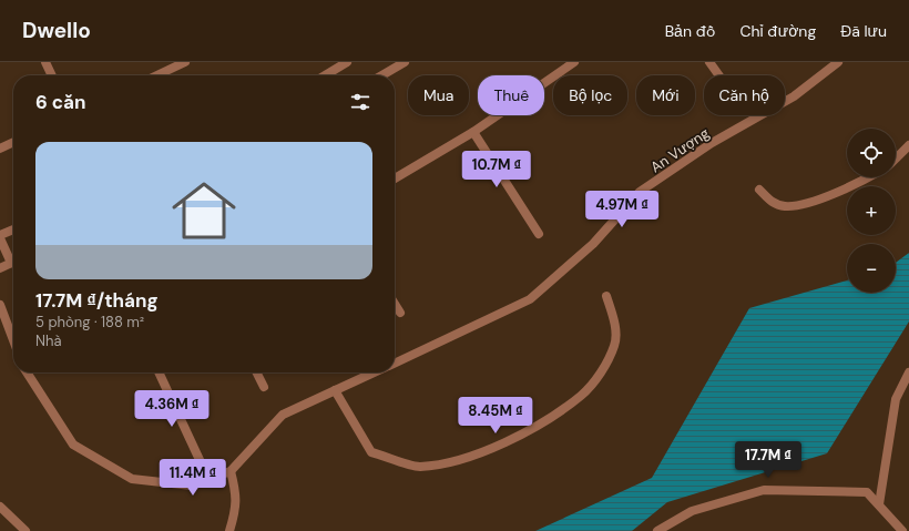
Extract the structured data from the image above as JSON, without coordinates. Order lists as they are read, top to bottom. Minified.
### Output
{"streets":{"street":["An Vượng"]},"page":{"header":"Dwello","nav":["Bản đồ","Chỉ đường","Đã lưu"],"chip":["Mua","Thuê","Bộ lọc","Mới","Căn hộ"],"heading":"6 căn","map_buttons":["+","−"],"list":[{"name":"17.7M ₫/tháng","note":"5 phòng · 188 m² · Nhà"}],"price":["10.7M ₫","4.97M ₫","4.36M ₫","8.45M ₫","17.7M ₫","11.4M ₫"]}}
